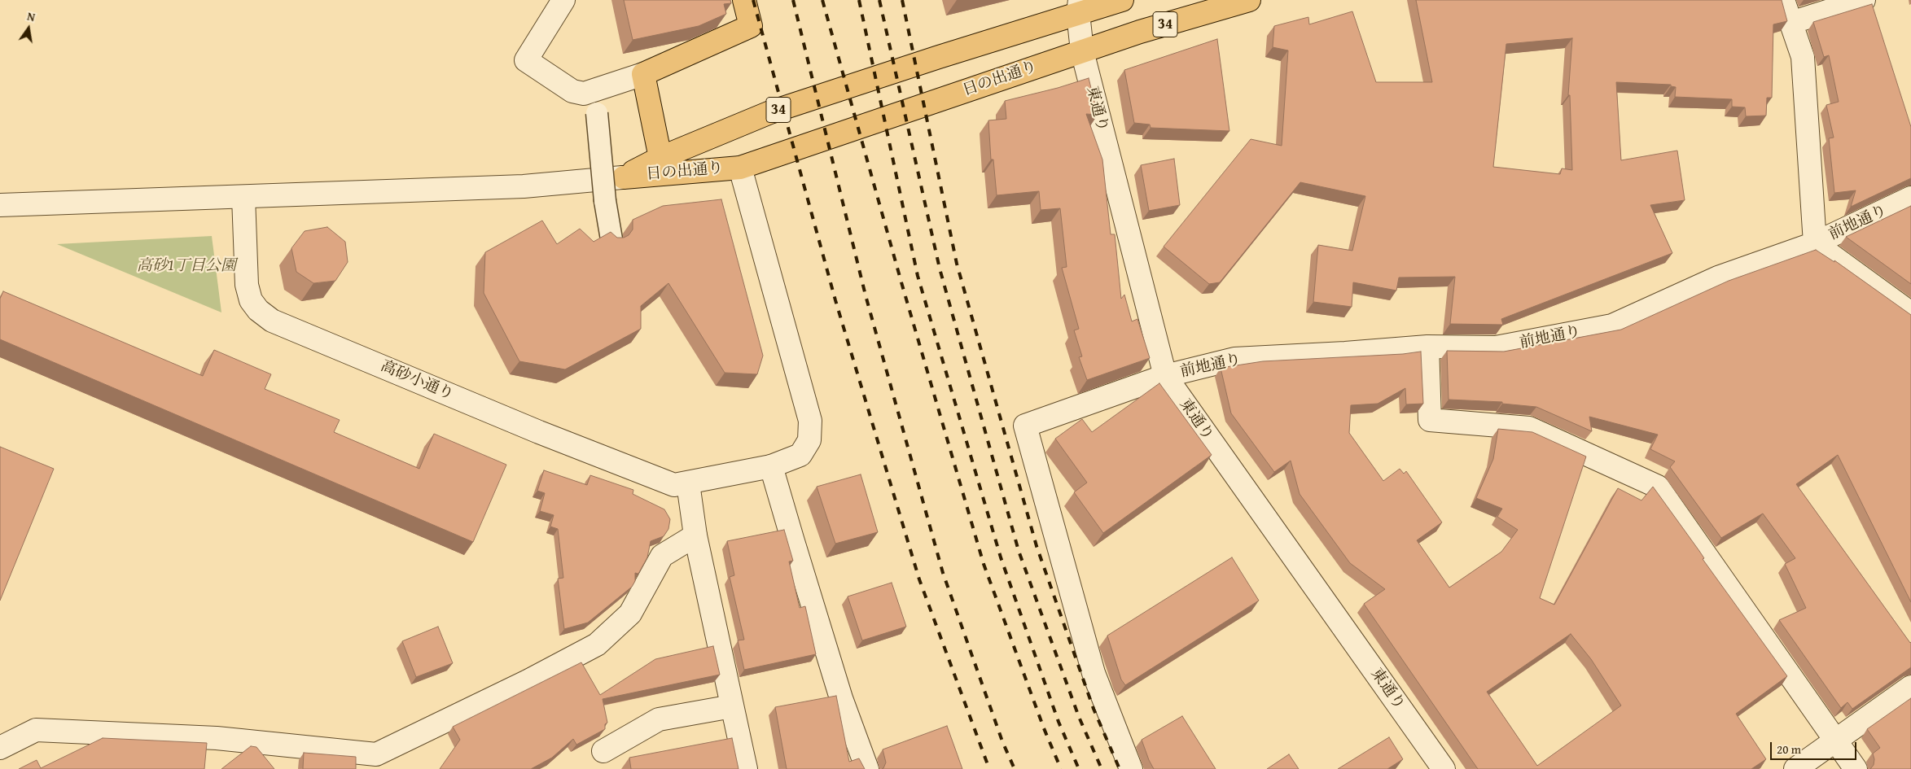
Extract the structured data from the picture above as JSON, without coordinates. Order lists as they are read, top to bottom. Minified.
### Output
{"streets":{"main road":["34","日の出通り"],"street":["東通り","前地通り","高砂小通り"]},"crossings":[["日の出通り","東通り"],["日の出通り","高砂小通り"],["東通り","前地通り"]],"parks":["高砂1丁目公園"],"scale_bar":"20 m","north":"top"}
